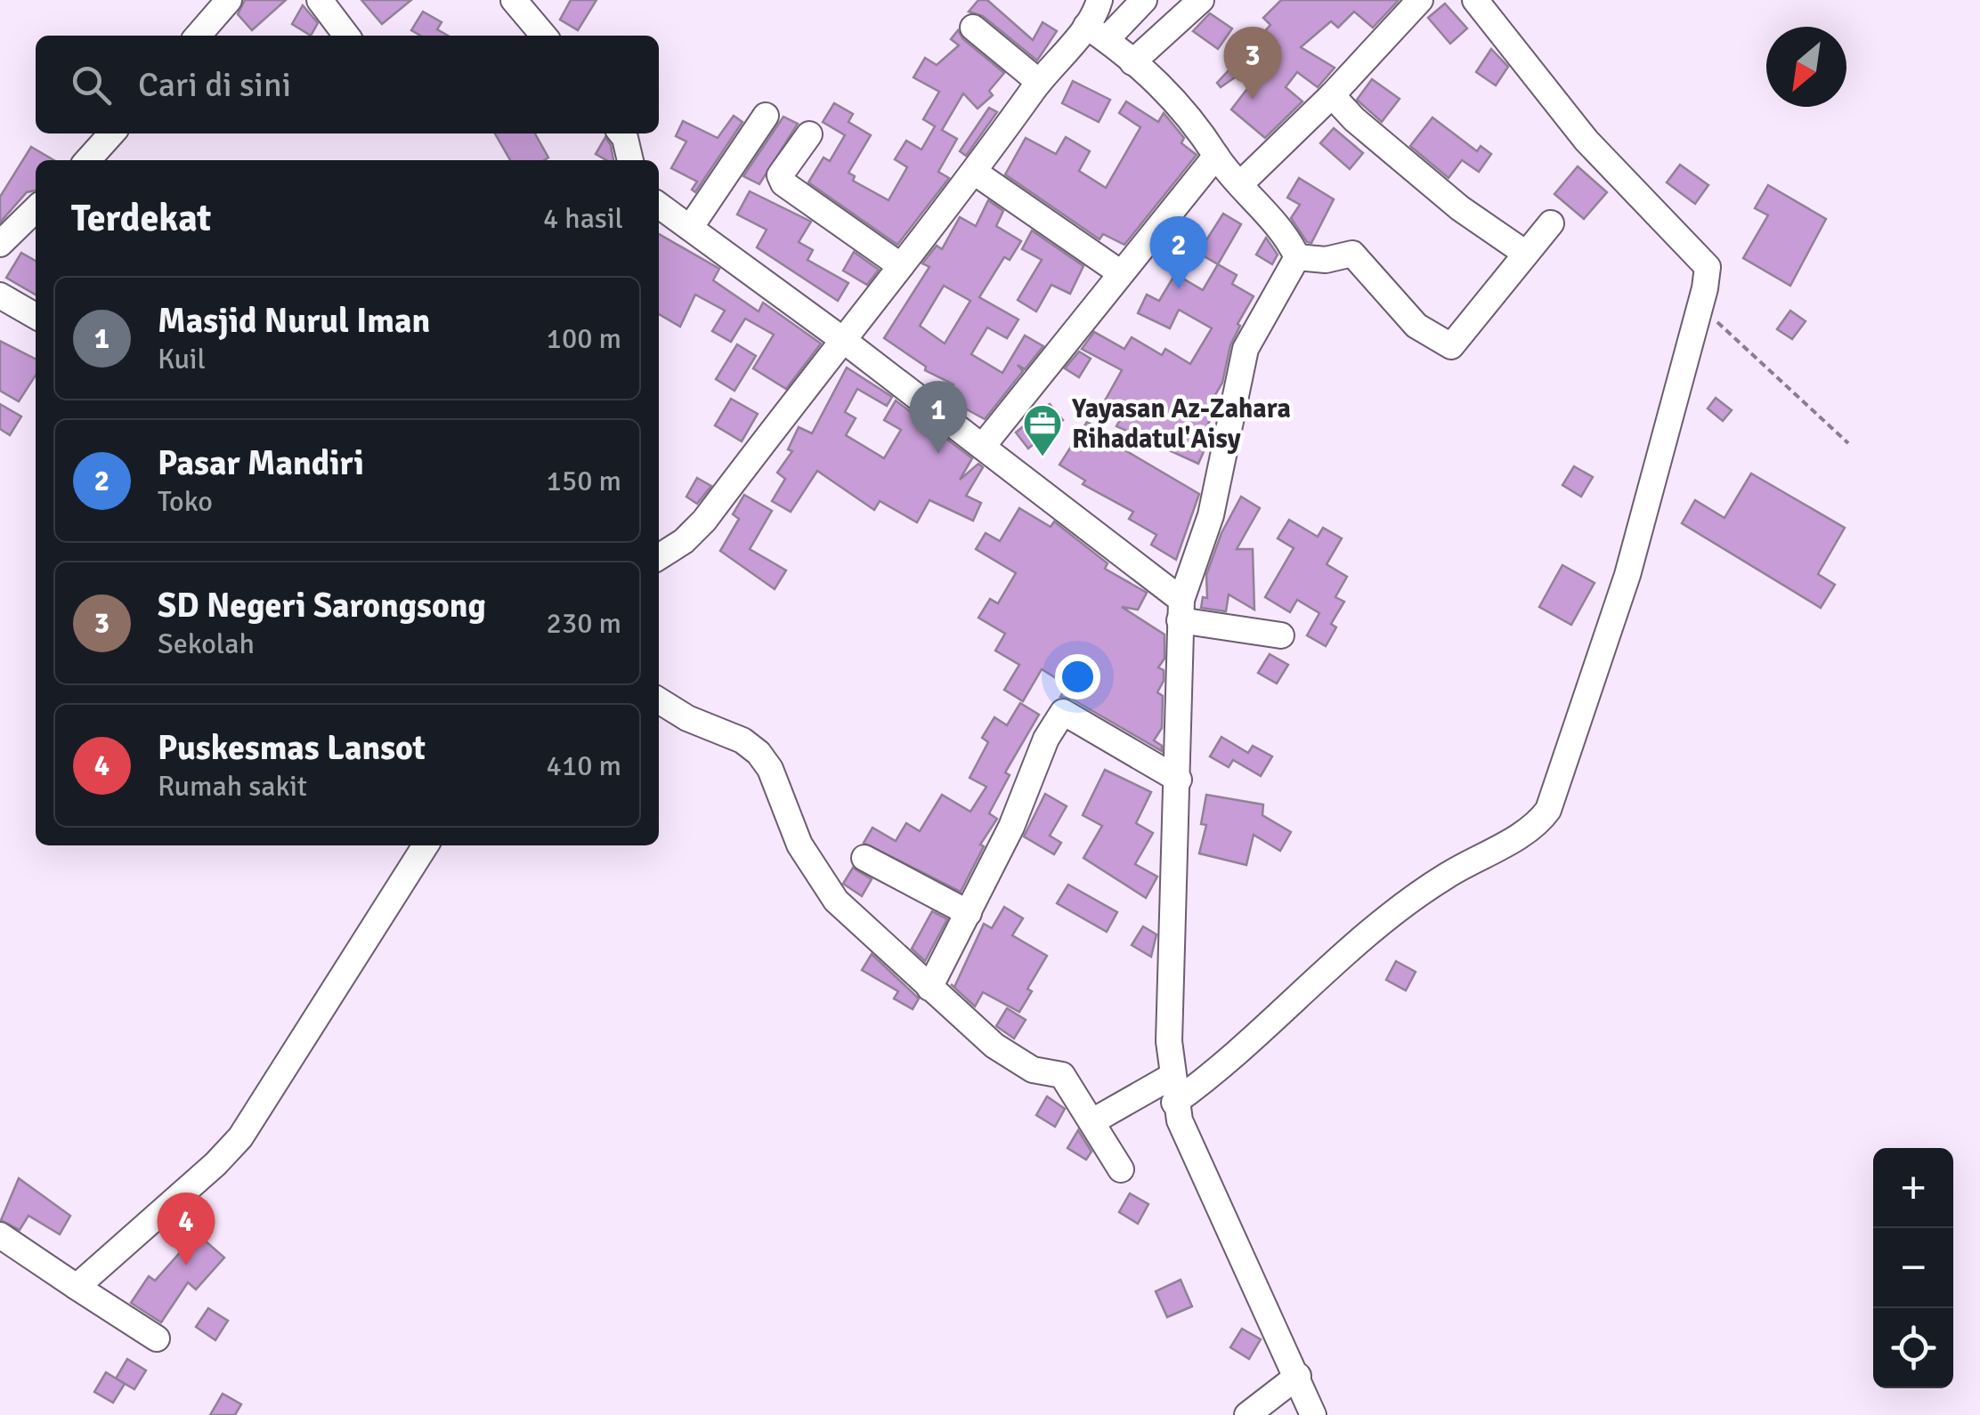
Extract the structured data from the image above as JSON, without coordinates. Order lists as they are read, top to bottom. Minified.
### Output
{"places":{"office":["Yayasan Az-Zahara Rihadatul'Aisy"]},"north":"bottom left","page":{"pins":["3","2","1","4"],"search":"Cari di sini","heading":["Terdekat","4 hasil"],"list":[{"mark":"1","name":"Masjid Nurul Iman","note":"Kuil","value":"100 m"},{"mark":"2","name":"Pasar Mandiri","note":"Toko","value":"150 m"},{"mark":"3","name":"SD Negeri Sarongsong","note":"Sekolah","value":"230 m"},{"mark":"4","name":"Puskesmas Lansot","note":"Rumah sakit","value":"410 m"}],"map_buttons":["+","−"]}}
